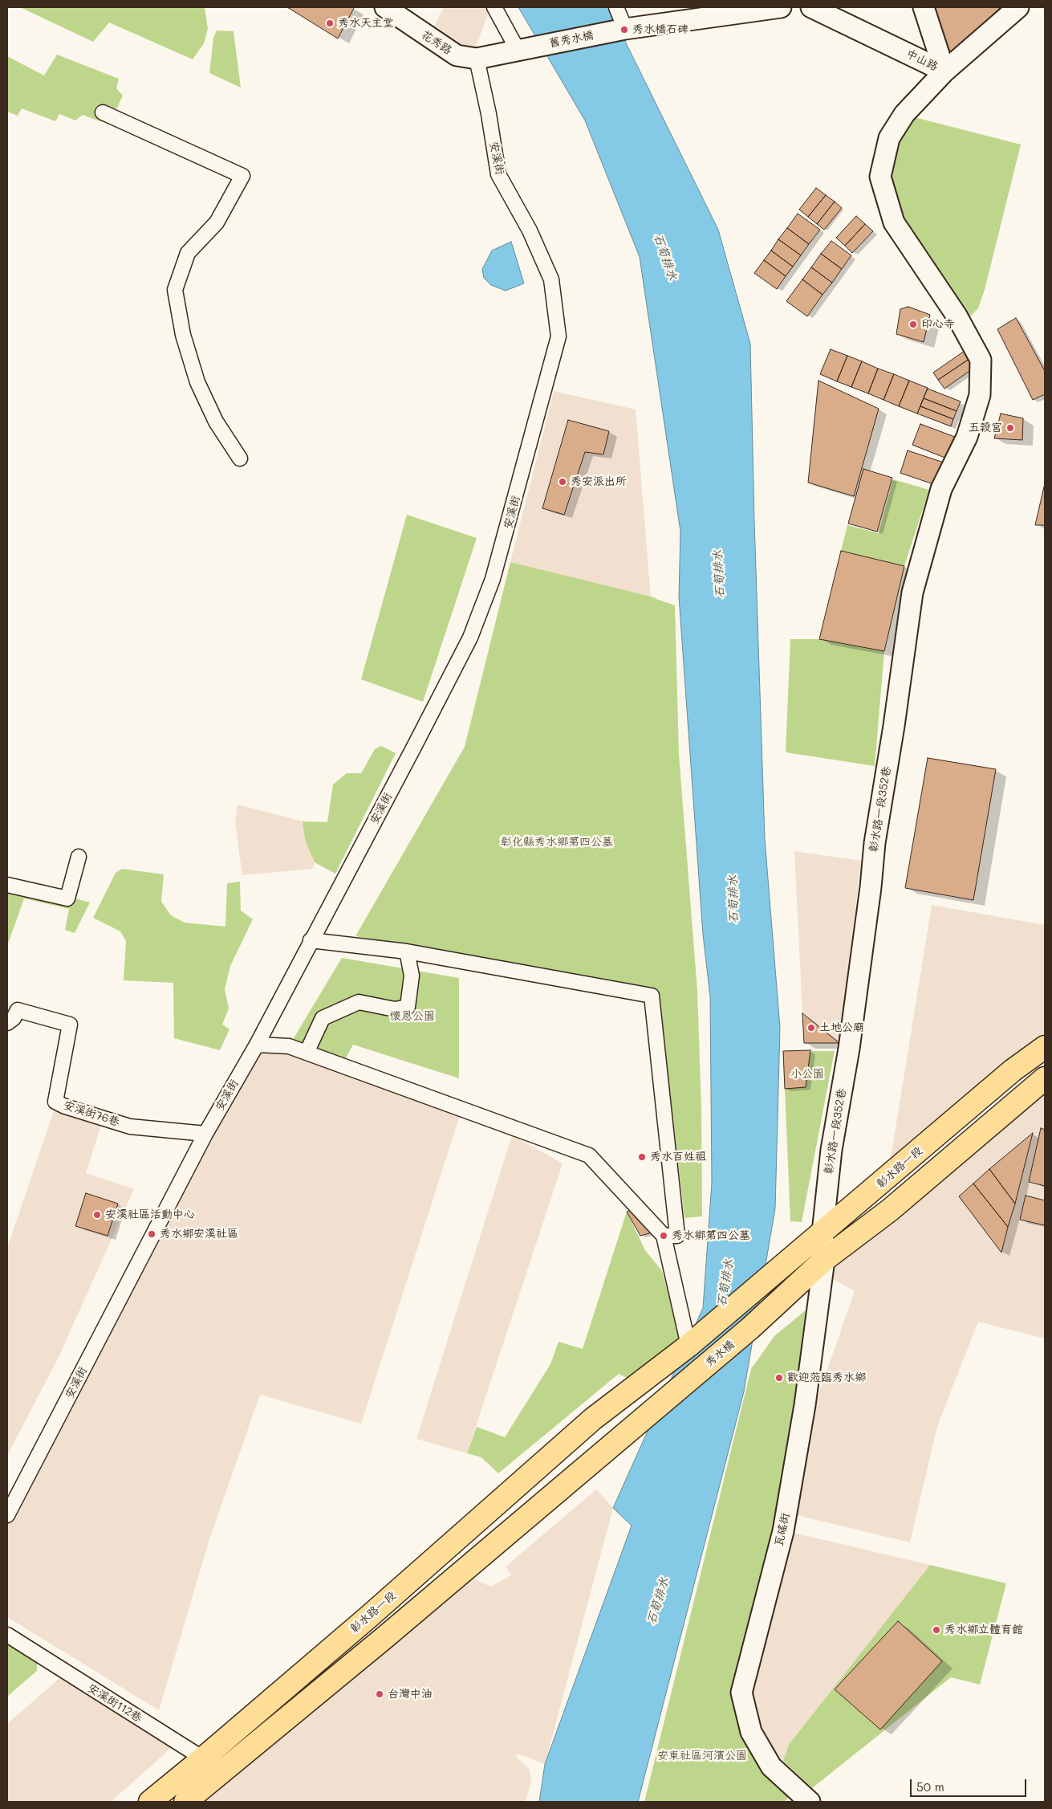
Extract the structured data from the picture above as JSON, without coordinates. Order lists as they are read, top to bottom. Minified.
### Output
{"streets":{"main road":["彰水路一段","秀水橋"],"street":["舊秀水橋","花秀路","中山路","安溪街","彰水路一段352巷","安溪街76巷","瓦磘街","安溪街112巷"]},"crossings":[["舊秀水橋","花秀路"],["花秀路","安溪街"],["中山路","彰水路一段352巷"],["安溪街","安溪街76巷"],["彰水路一段352巷","彰水路一段"],["彰水路一段352巷","瓦磘街"],["彰水路一段","瓦磘街"],["彰水路一段","安溪街112巷"],["秀水橋","瓦磘街"],["秀水橋","安溪街112巷"]],"water":["石筍排水"],"parks":["彰化縣秀水鄉第四公墓","懷恩公園","小公園","安東社區河濱公園"],"places":["秀水天主堂","秀水橋石碑","印心寺","五穀宮","秀安派出所","土地公廟","秀水百姓祖","安溪社區活動中心","秀水鄉安溪社區","秀水鄉第四公墓","歡迎蒞臨秀水鄉","秀水鄉立體育館","台灣中油"],"scale_bar":"50 m"}
